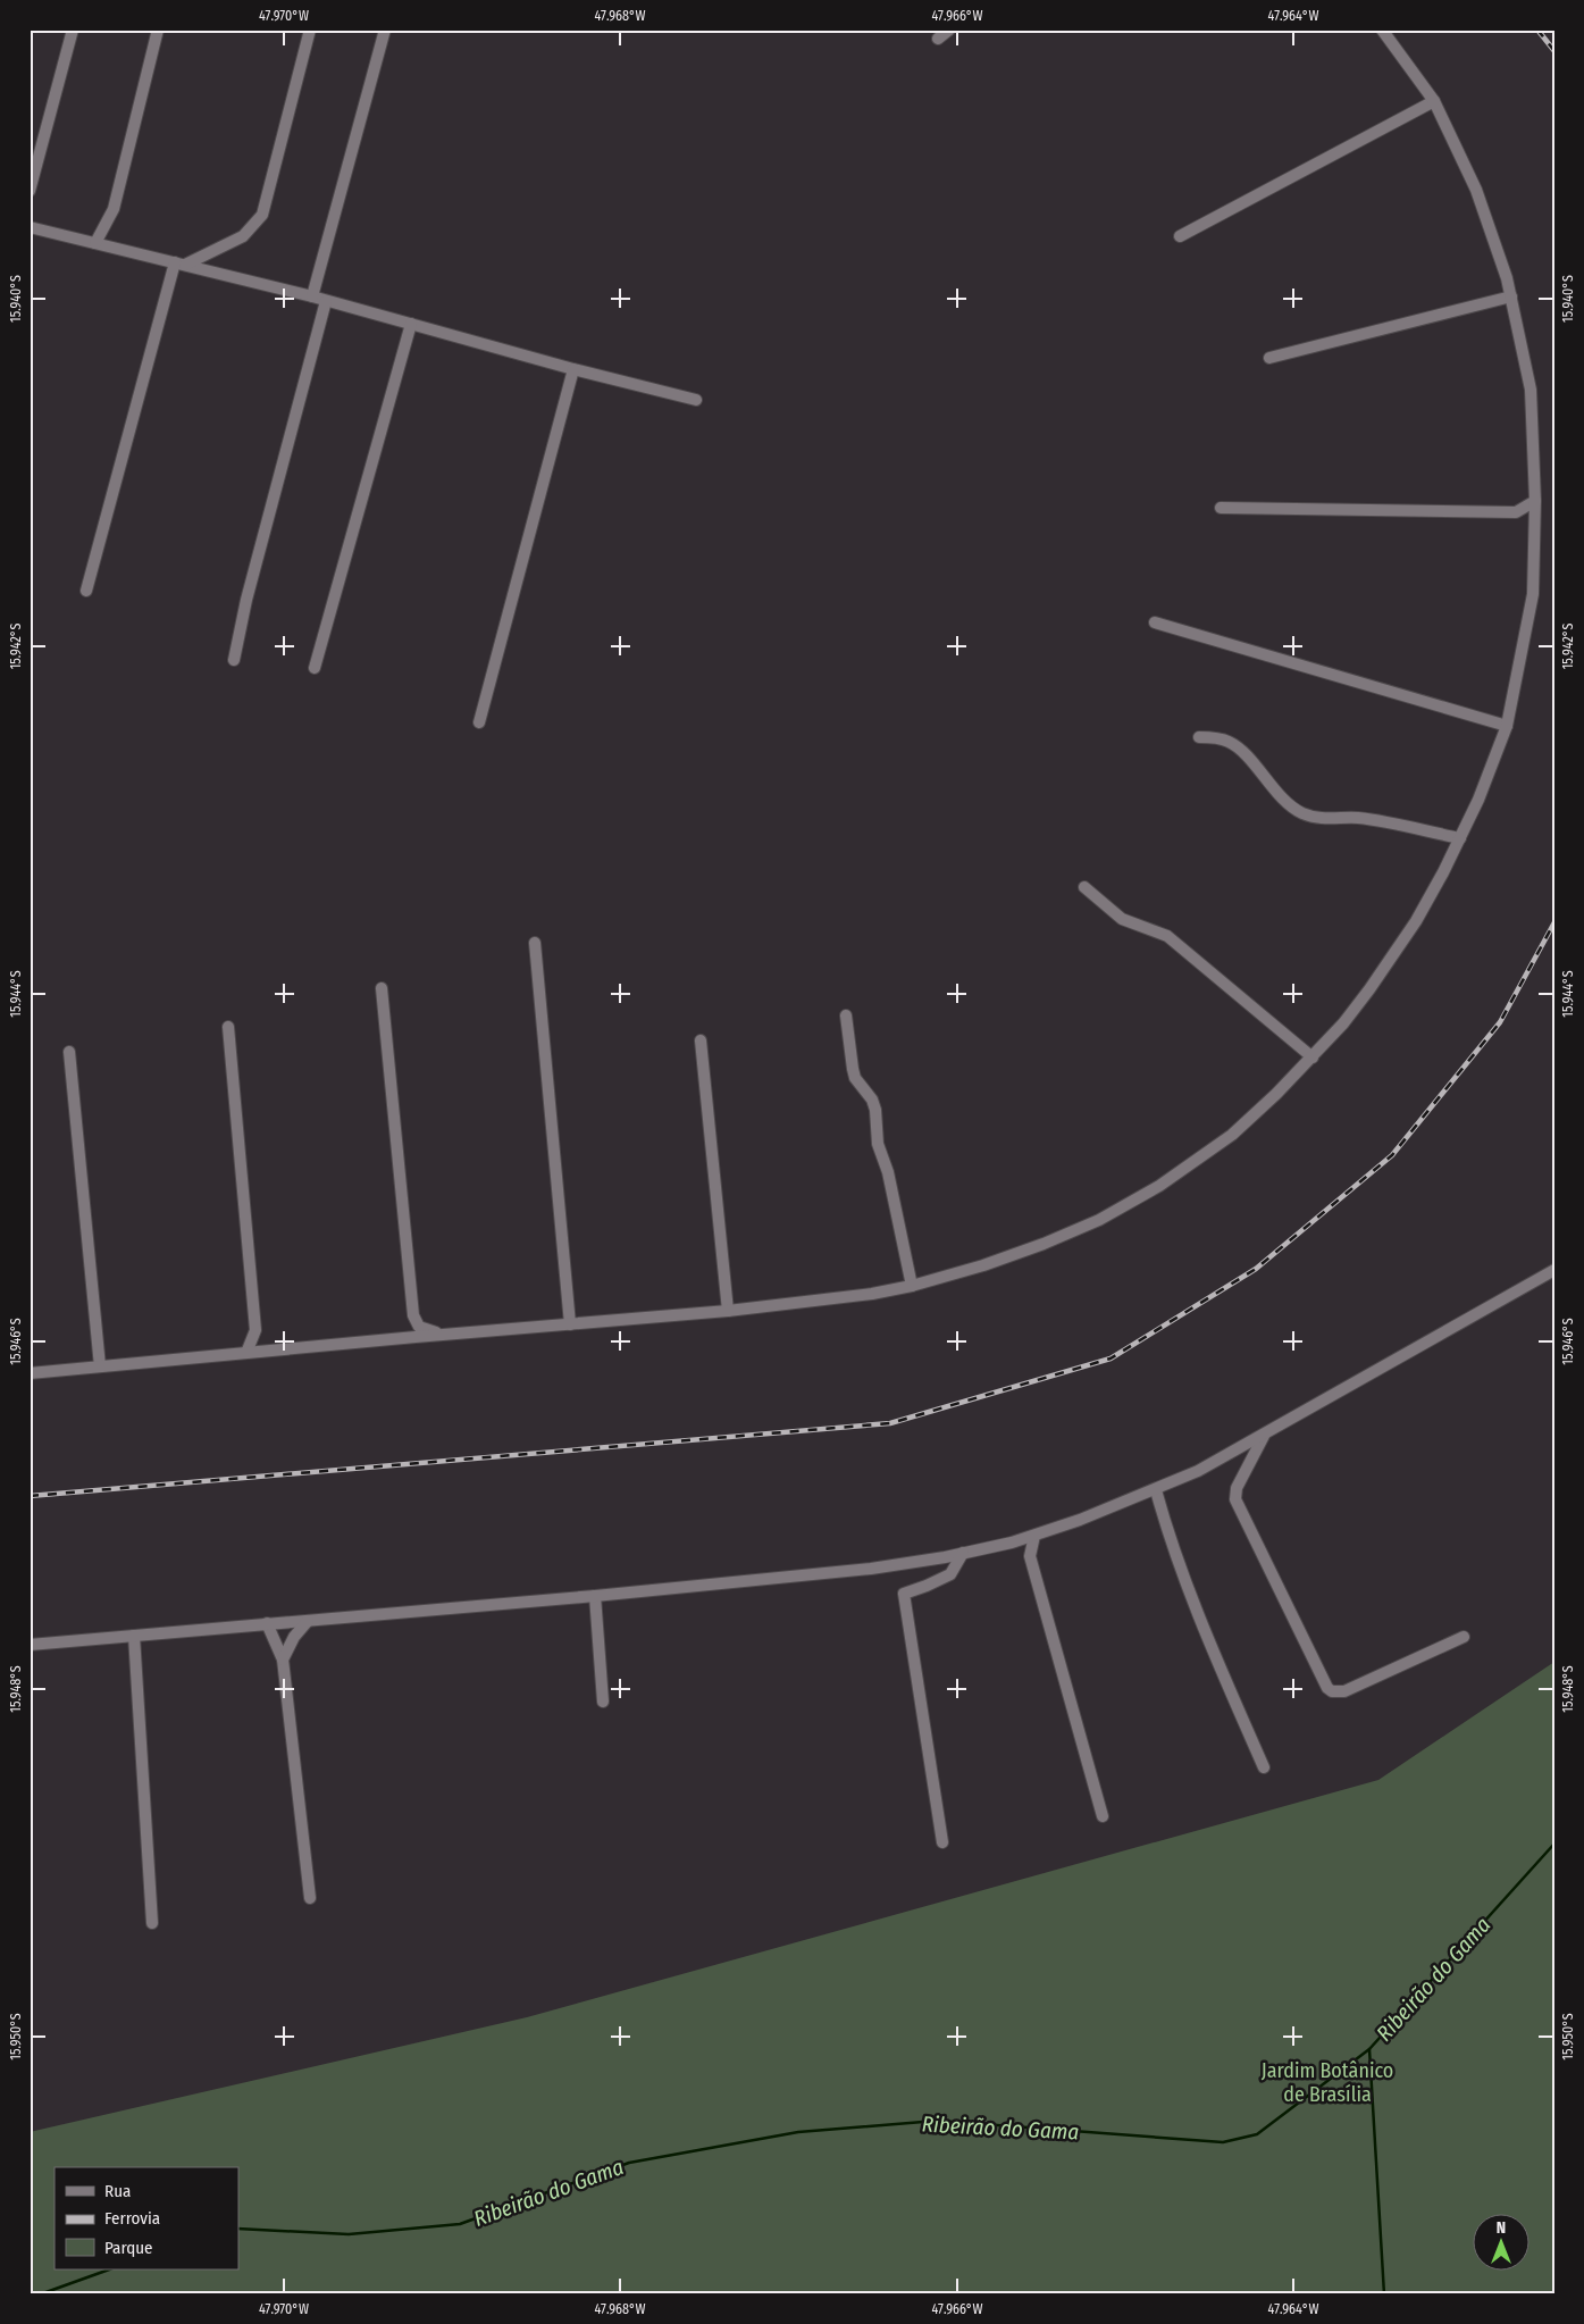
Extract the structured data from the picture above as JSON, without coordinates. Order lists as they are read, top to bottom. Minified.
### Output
{"water":["Ribeirão do Gama"],"parks":["Jardim Botânico de Brasília"],"legend":["Rua","Ferrovia","Parque"],"north":"top","coordinates":["47.970°W","47.968°W","47.966°W","47.964°W","15.940°S","15.942°S","15.944°S","15.946°S","15.948°S","15.950°S"]}
